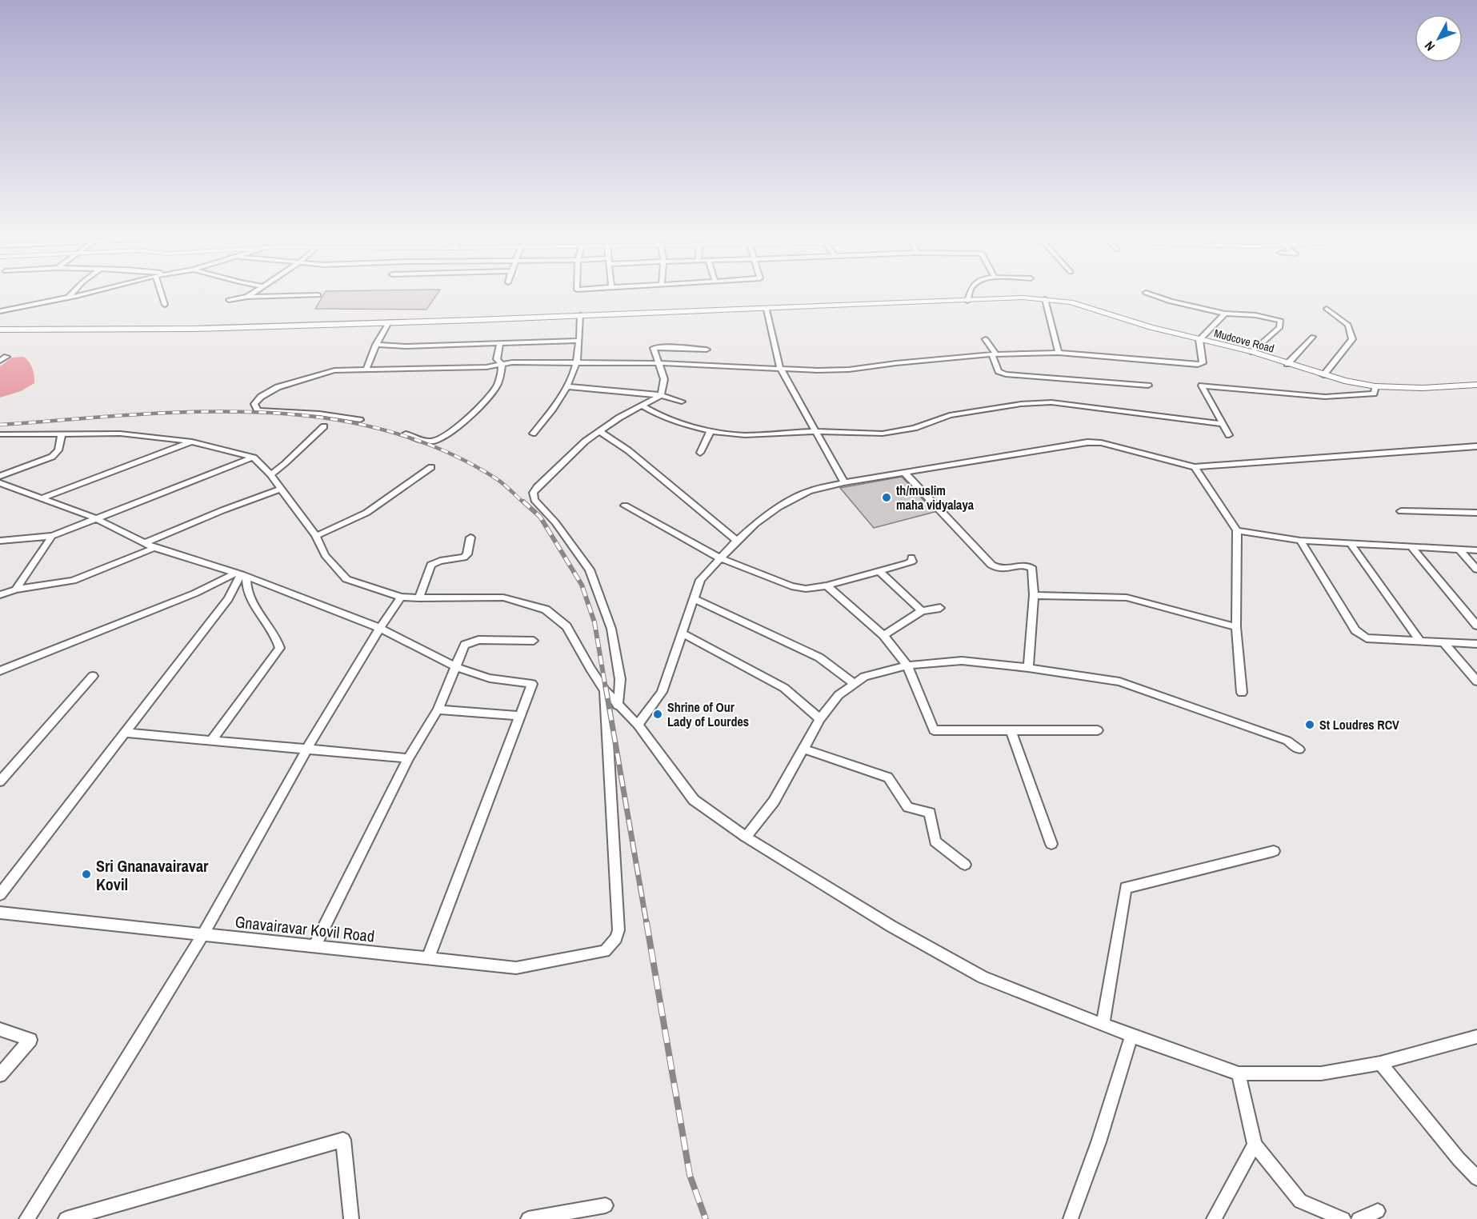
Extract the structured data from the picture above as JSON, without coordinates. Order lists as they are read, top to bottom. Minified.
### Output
{"streets":{"street":["Mudcove Road","Gnavairavar Kovil Road"]},"places":["th/muslim maha vidyalaya","Shrine of Our Lady of Lourdes","St Loudres RCV","Sri Gnanavairavar Kovil"],"north":"bottom left"}
